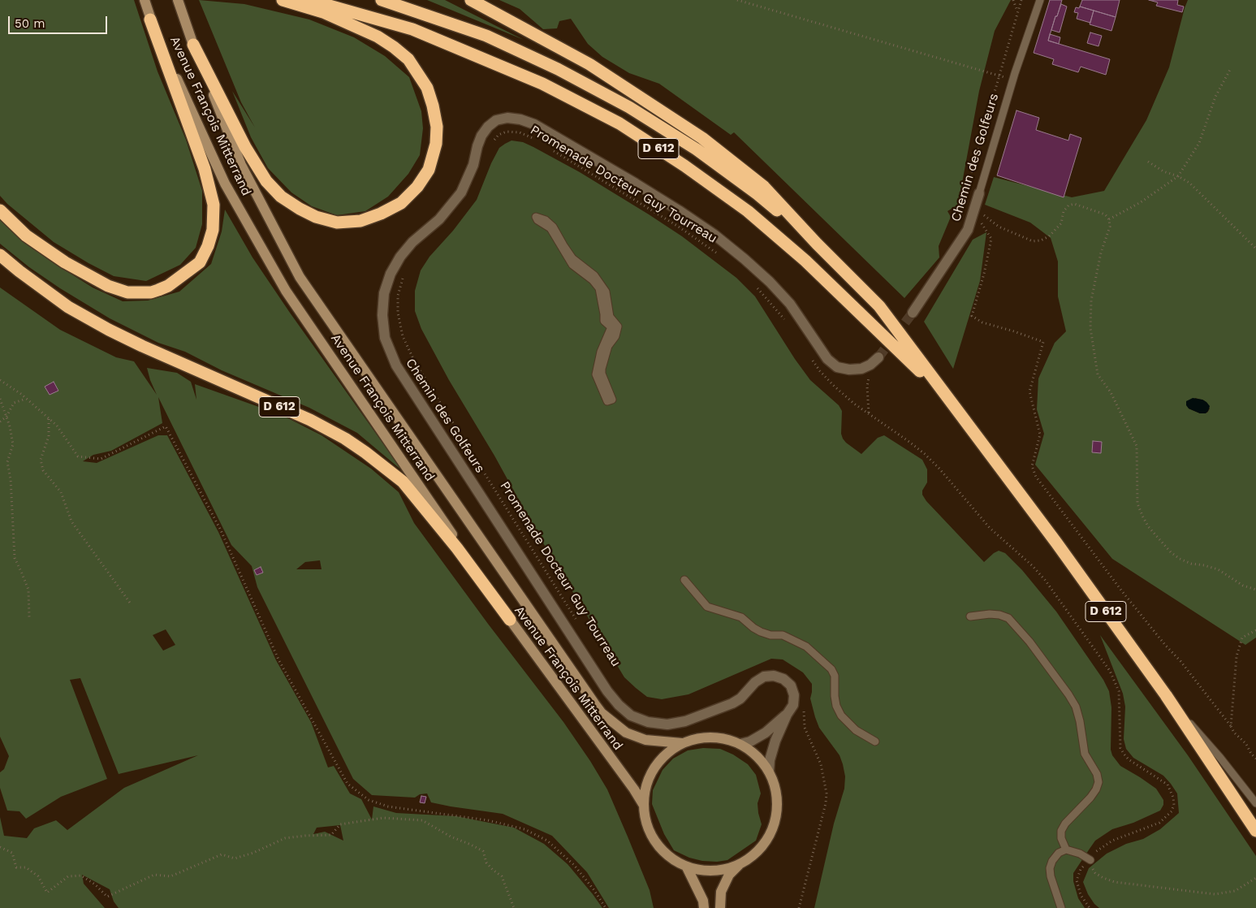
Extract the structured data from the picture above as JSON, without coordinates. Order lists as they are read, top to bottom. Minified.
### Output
{"streets":{"highway":["D 612"],"main road":["Avenue François Mitterrand"],"street":["Chemin des Golfeurs"],"path":["Promenade Docteur Guy Tourreau"]},"crossings":[["Avenue François Mitterrand","D 612"],["Avenue François Mitterrand","Chemin des Golfeurs"]],"scale_bar":"50 m"}
